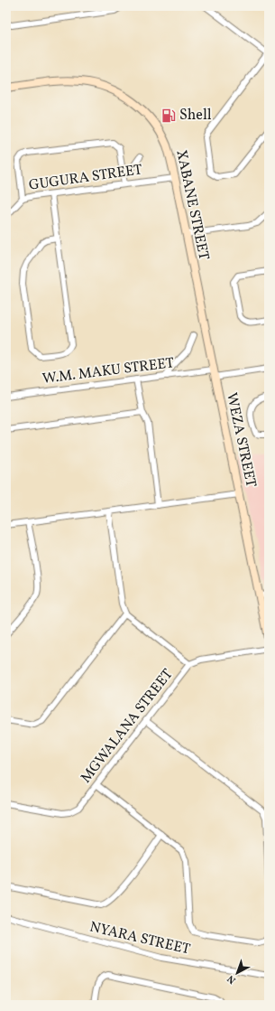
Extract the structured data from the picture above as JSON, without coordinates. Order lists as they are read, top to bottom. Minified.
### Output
{"streets":{"street":["GUGURA STREET","XABANE STREET","W.M. MAKU STREET","WEZA STREET","MGWALANA STREET","NYARA STREET"]},"crossings":[["GUGURA STREET","XABANE STREET"],["XABANE STREET","W.M. MAKU STREET"],["XABANE STREET","WEZA STREET"],["W.M. MAKU STREET","WEZA STREET"]],"places":{"fuel station":["Shell"]},"north":"bottom left"}
